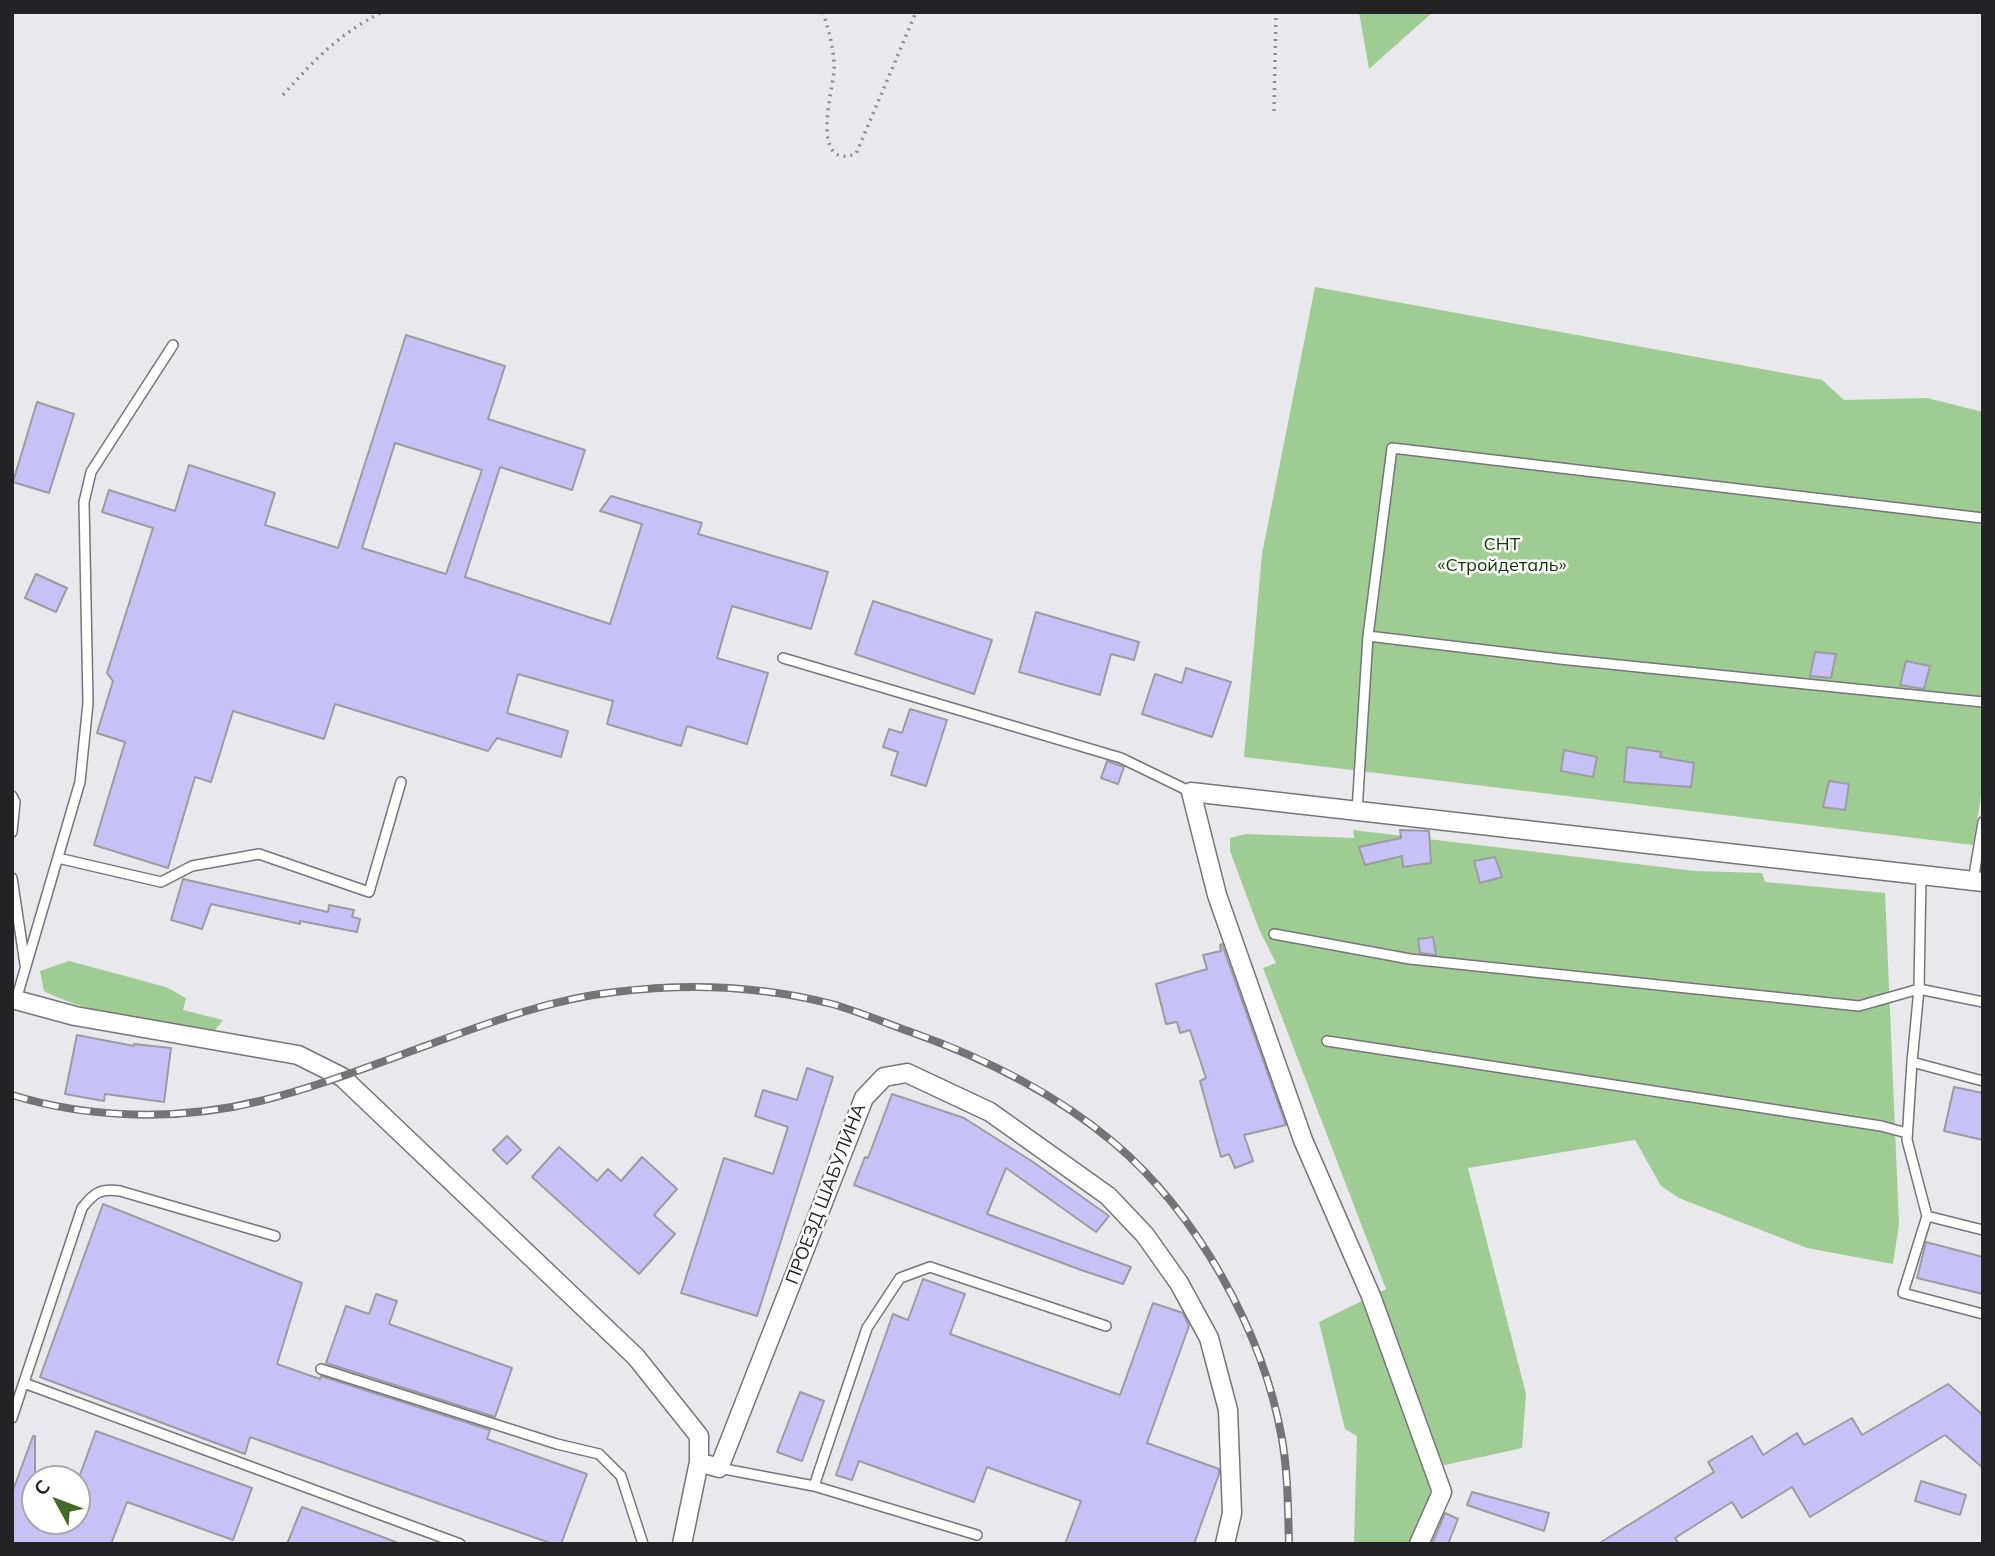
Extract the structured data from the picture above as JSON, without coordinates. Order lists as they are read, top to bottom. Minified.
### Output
{"streets":{"street":["ПРОЕЗД ШАБУЛИНА"]},"parks":["СНТ «Стройдеталь»"],"north":"top left"}
